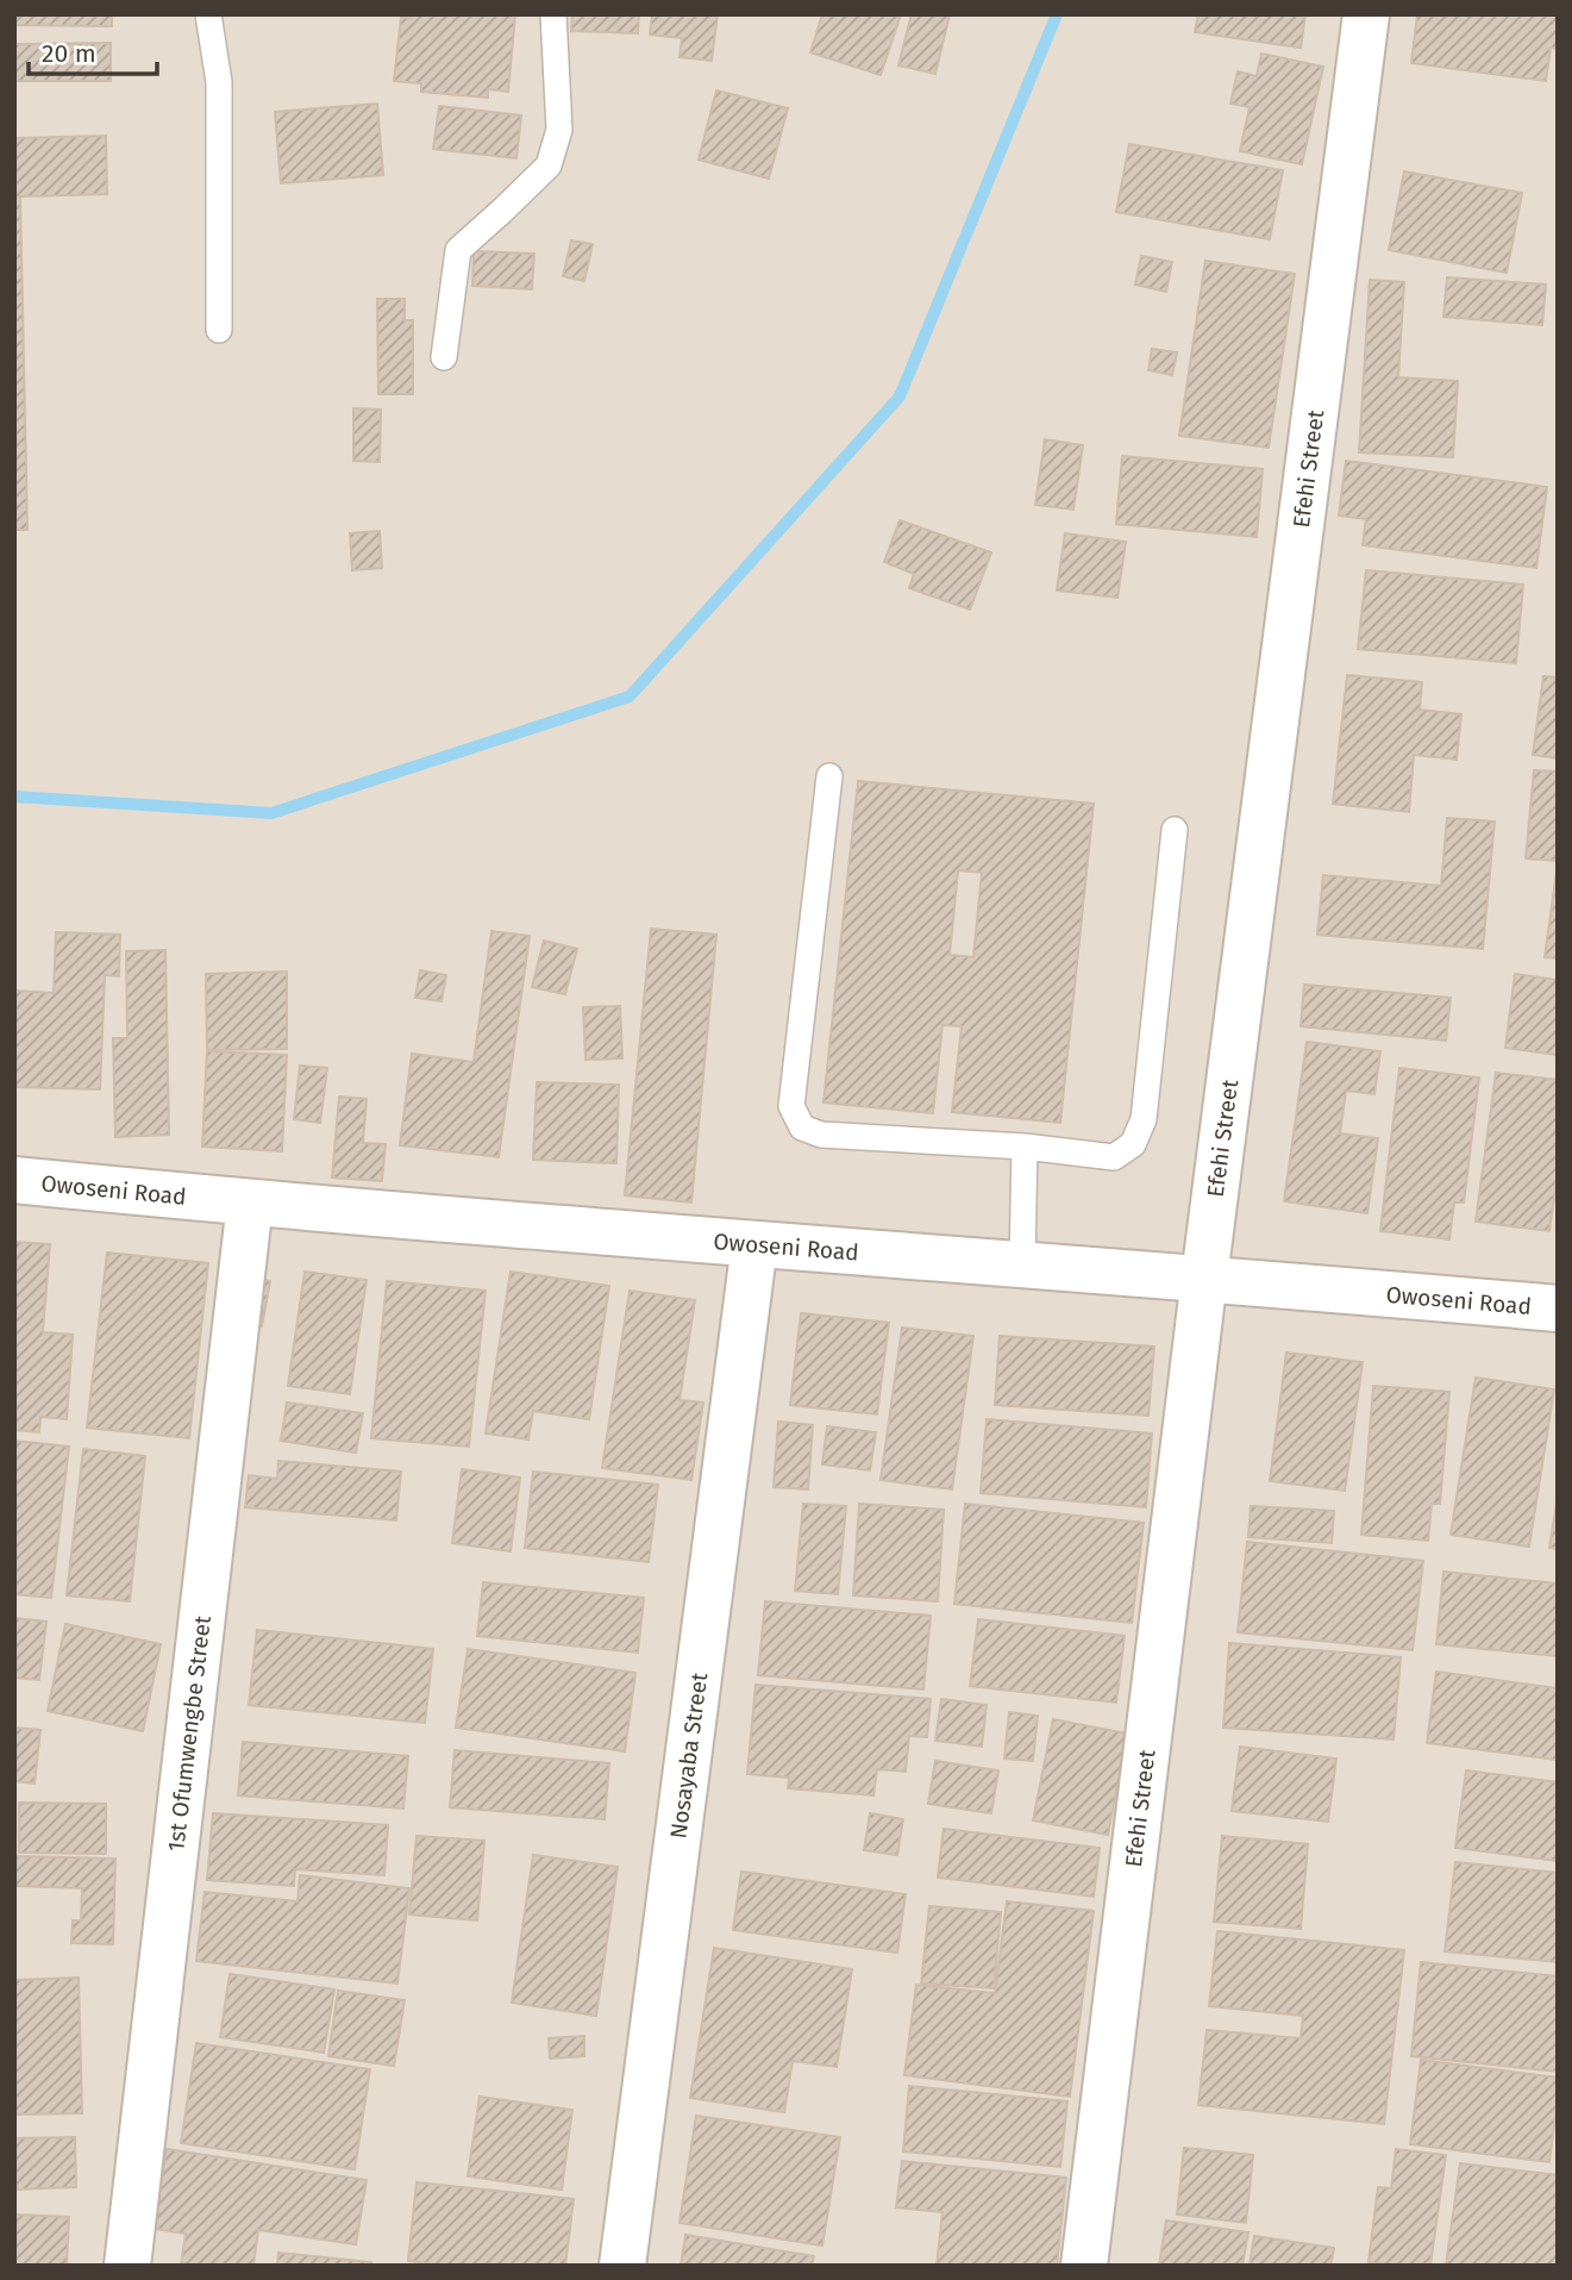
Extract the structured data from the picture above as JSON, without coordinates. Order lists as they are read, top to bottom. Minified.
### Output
{"streets":{"street":["Efehi Street","Owoseni Road","1st Ofumwengbe Street","Nosayaba Street"]},"crossings":[["Efehi Street","Owoseni Road"],["Owoseni Road","1st Ofumwengbe Street"],["Owoseni Road","Nosayaba Street"]],"scale_bar":"20 m"}
